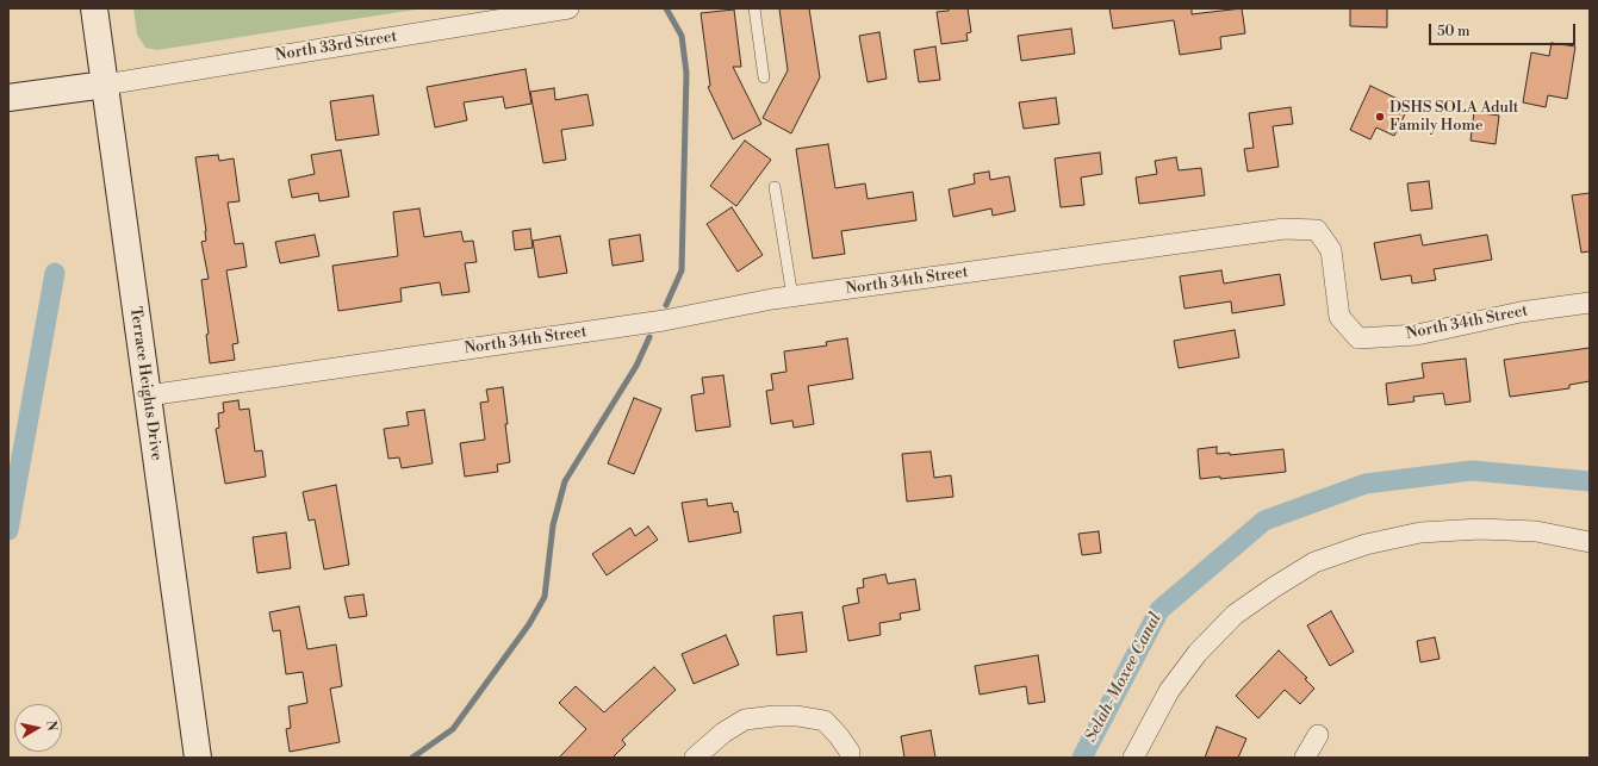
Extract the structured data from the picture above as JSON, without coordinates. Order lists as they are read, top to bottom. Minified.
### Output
{"streets":{"main road":["Terrace Heights Drive"],"street":["North 33rd Street","North 34th Street"]},"crossings":[["North 33rd Street","Terrace Heights Drive"],["North 34th Street","Terrace Heights Drive"]],"water":["Selah-Moxee Canal"],"places":["DSHS SOLA Adult Family Home"],"scale_bar":"50 m","north":"right"}
